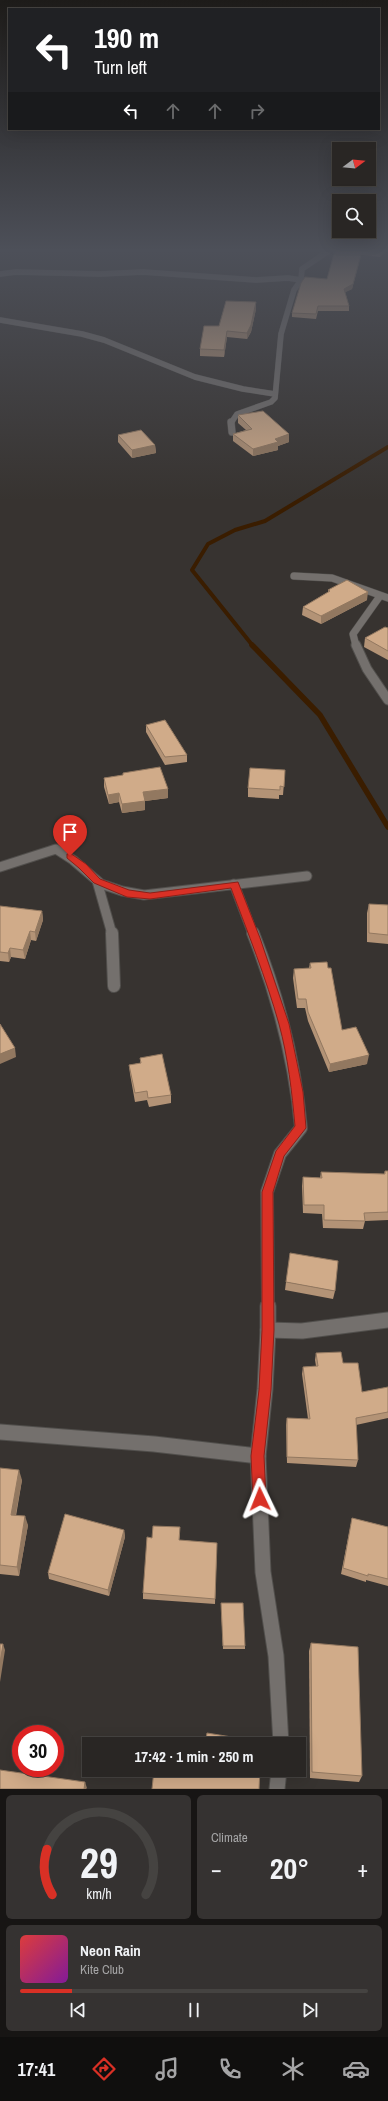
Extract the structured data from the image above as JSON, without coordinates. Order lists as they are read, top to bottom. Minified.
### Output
{"north":"right","page":{"turn":["190 m","Turn left"],"limit":"30","trip":"17:42 · 1 min · 250 m","tile":"Climate","heat":["−","20°","+"],"song":["Neon Rain","Kite Club"],"tabs":"17:41","gauge":["29","km/h"]}}
